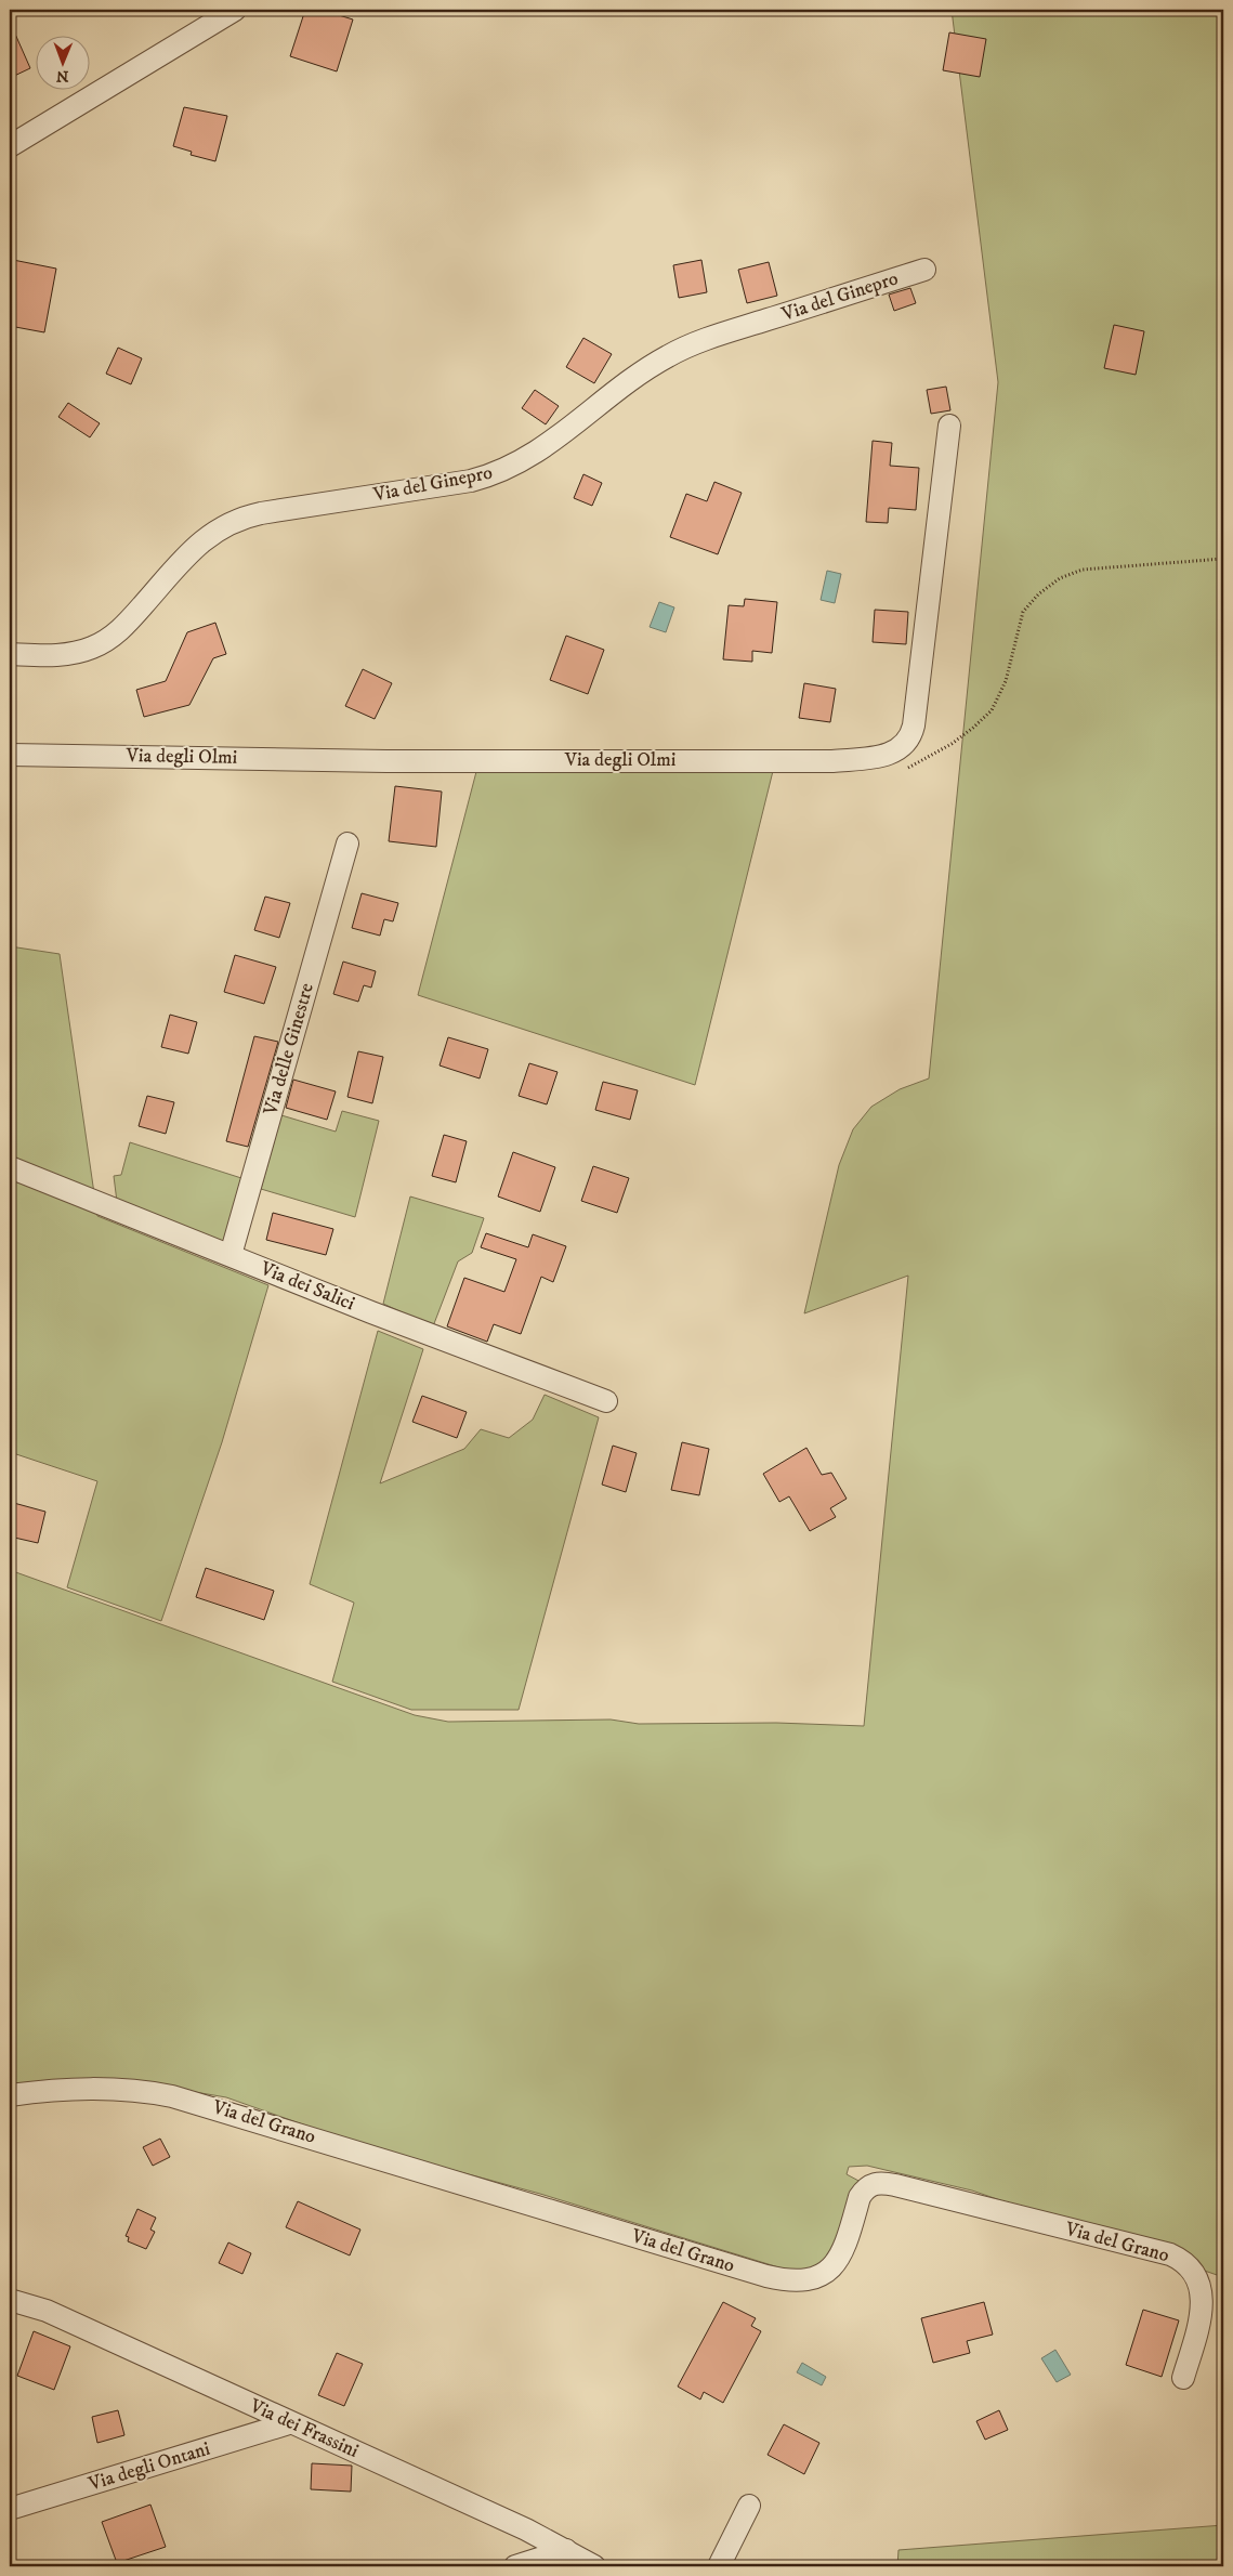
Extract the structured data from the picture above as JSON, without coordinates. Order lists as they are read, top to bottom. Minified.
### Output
{"streets":{"street":["Via del Ginepro","Via degli Olmi","Via delle Ginestre","Via dei Salici","Via del Grano","Via dei Frassini","Via degli Ontani"]},"crossings":[["Via delle Ginestre","Via dei Salici"],["Via dei Frassini","Via degli Ontani"]],"north":"bottom"}
